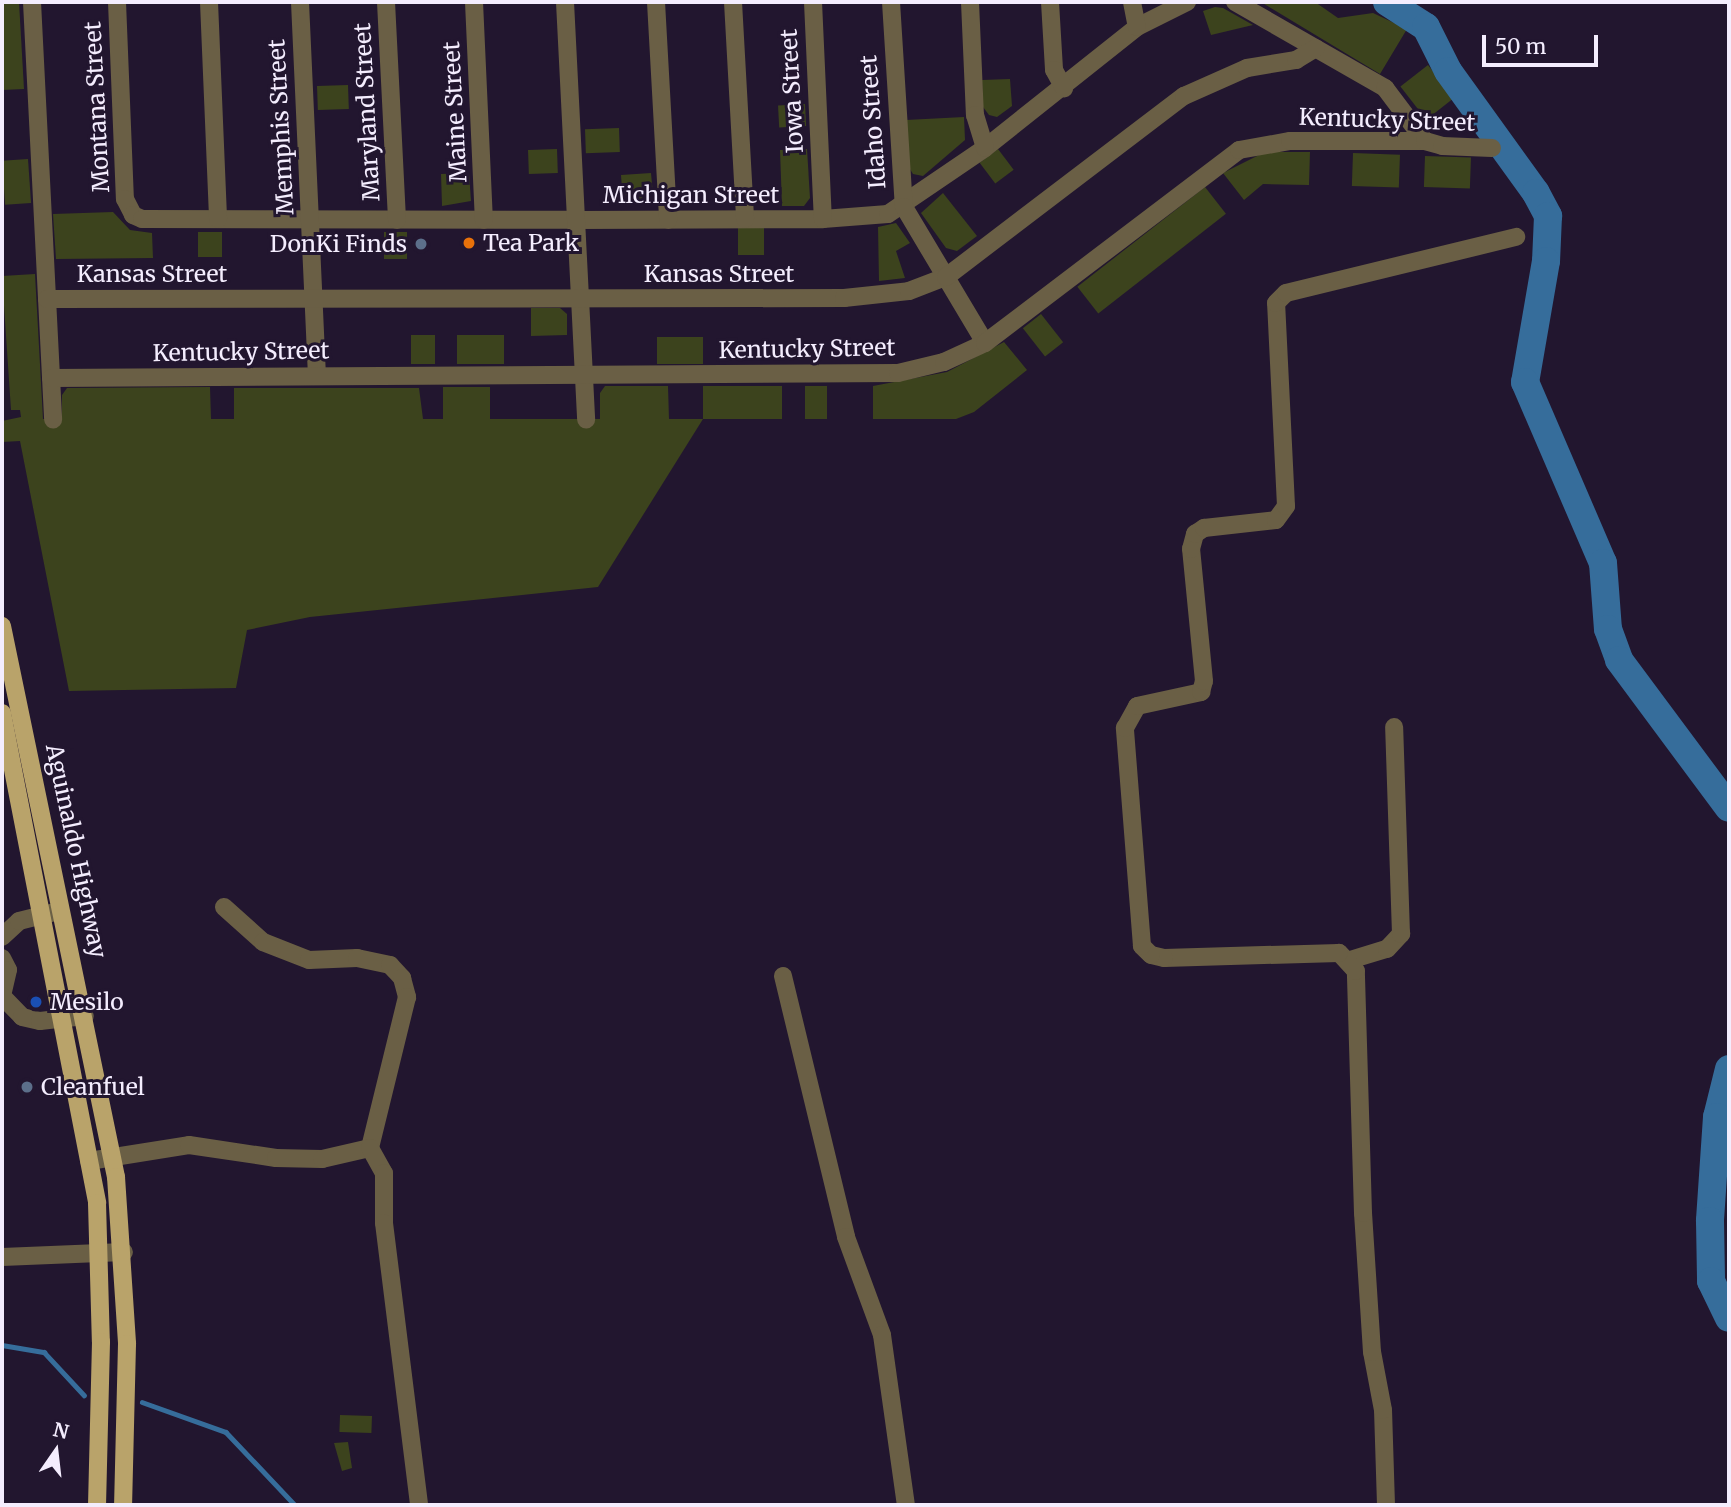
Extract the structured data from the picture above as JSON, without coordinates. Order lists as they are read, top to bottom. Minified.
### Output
{"streets":{"main road":["Aguinaldo Highway"],"street":["Iowa Street","Montana Street","Maryland Street","Maine Street","Kentucky Street","Idaho Street","Memphis Street","Michigan Street","Kansas Street"]},"crossings":[["Iowa Street","Michigan Street"],["Montana Street","Michigan Street"],["Maryland Street","Michigan Street"],["Maine Street","Michigan Street"],["Kentucky Street","Idaho Street"],["Kentucky Street","Memphis Street"],["Idaho Street","Michigan Street"],["Idaho Street","Kansas Street"],["Memphis Street","Michigan Street"],["Memphis Street","Kansas Street"]],"places":["Tea Park","DonKi Finds","Mesilo","Cleanfuel"],"scale_bar":"50 m","north":"top"}
